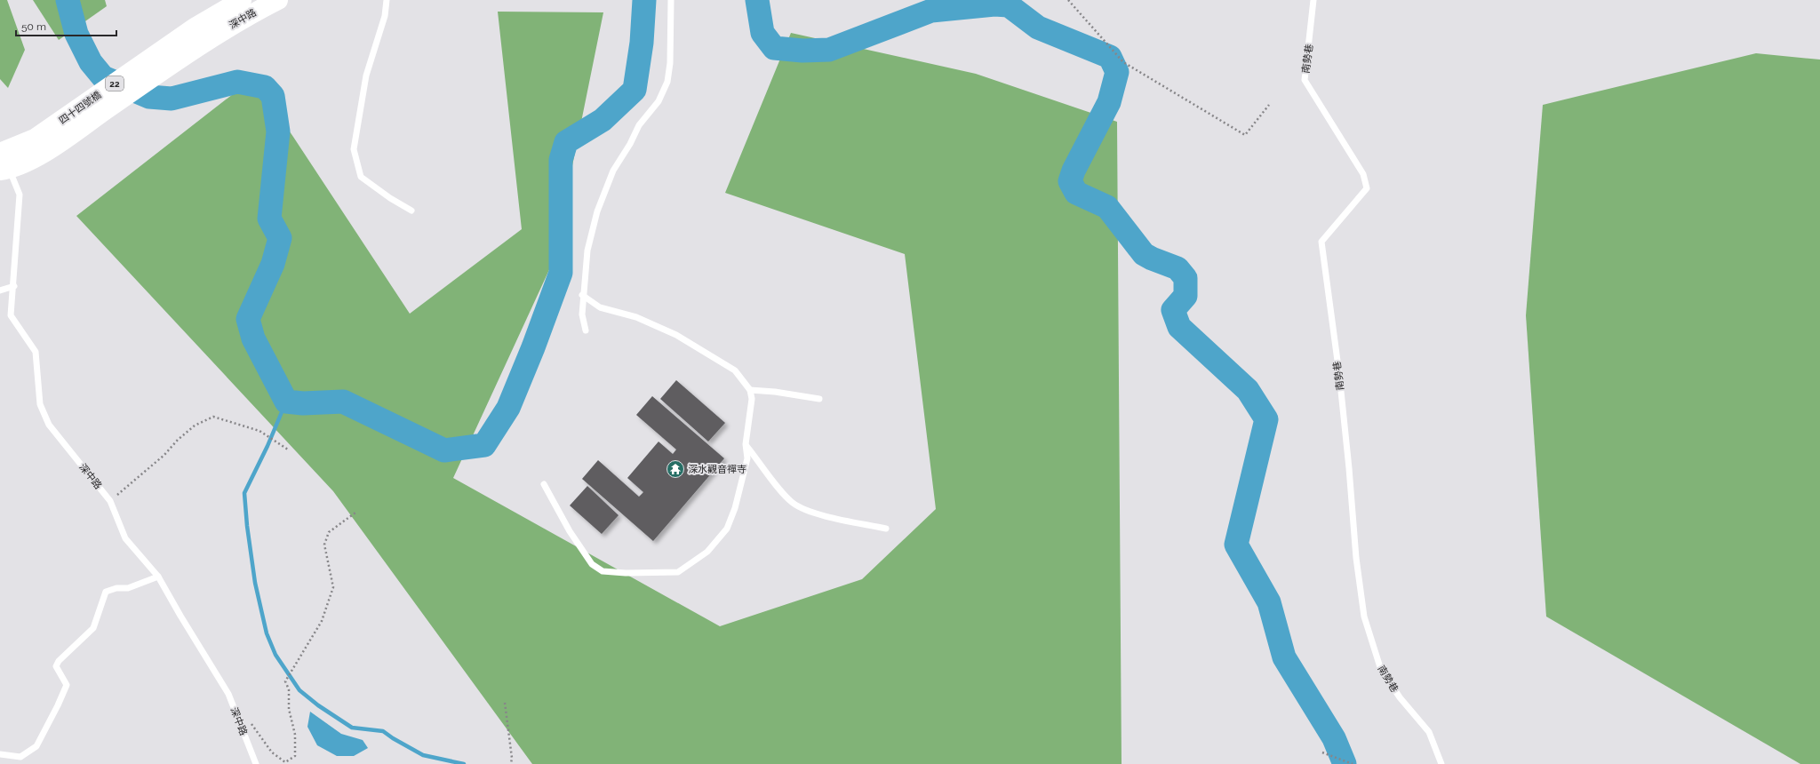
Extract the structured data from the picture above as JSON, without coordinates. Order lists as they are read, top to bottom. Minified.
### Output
{"streets":{"main road":["深中路","22","四十四號橋"],"lane":["南勢巷"]},"crossings":[["深中路","四十四號橋"]],"places":{"temple":["深水觀音禪寺"]},"scale_bar":"50 m"}
